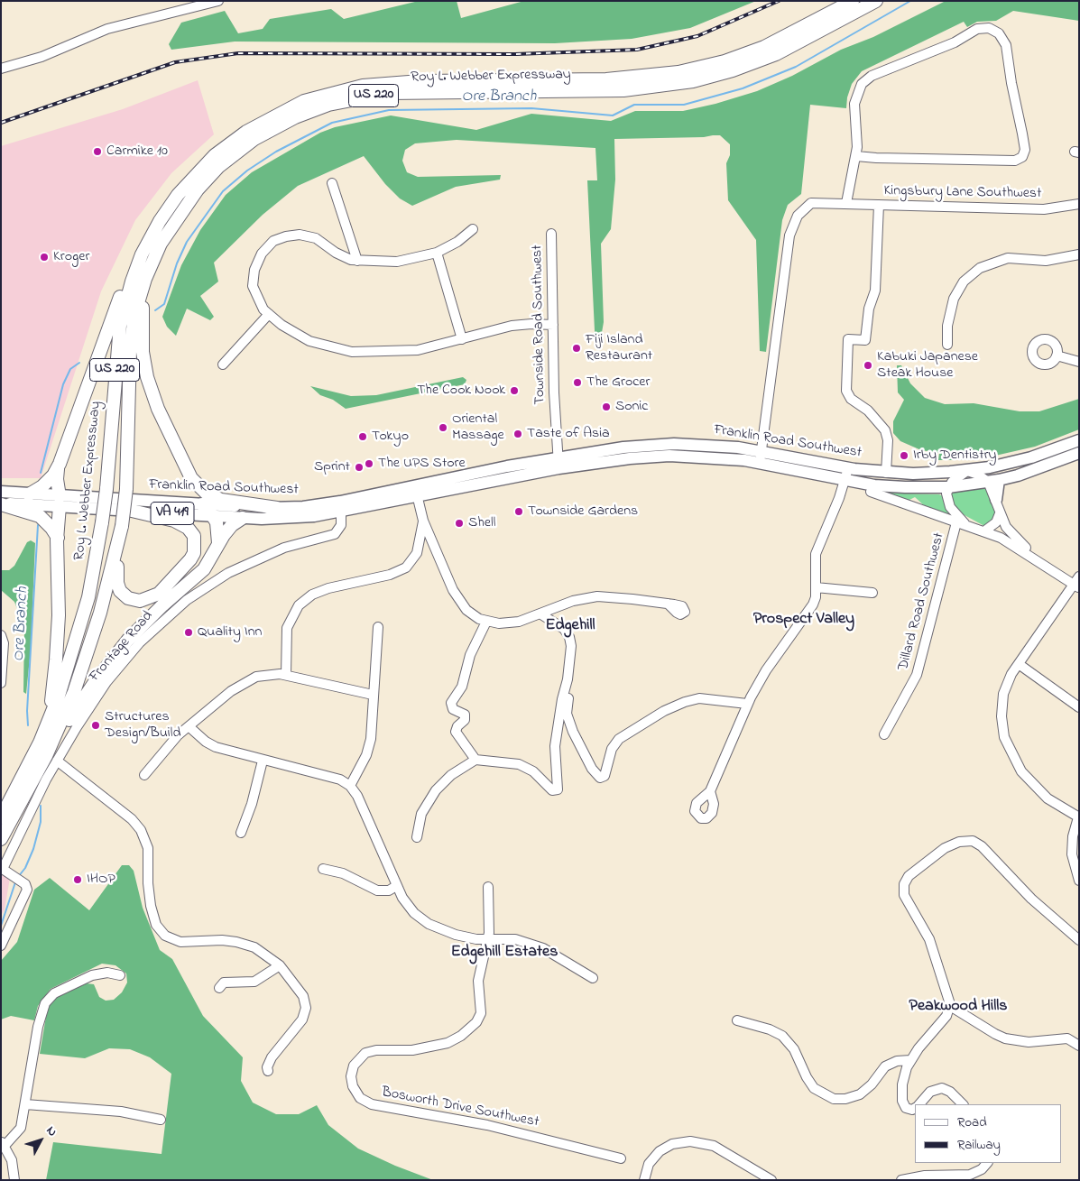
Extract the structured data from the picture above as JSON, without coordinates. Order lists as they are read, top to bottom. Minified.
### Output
{"streets":{"highway":["Roy L. Webber Expressway","US 220"],"main road":["Franklin Road Southwest","VA 419"],"street":["Kingsbury Lane Southwest","Townside Road Southwest","Dillard Road Southwest","Frontage Road","Bosworth Drive Southwest"]},"crossings":[["Roy L. Webber Expressway","US 220"],["Roy L. Webber Expressway","Frontage Road"],["US 220","Frontage Road"],["Kingsbury Lane Southwest","Franklin Road Southwest"],["Townside Road Southwest","Franklin Road Southwest"],["Franklin Road Southwest","VA 419"],["Franklin Road Southwest","Frontage Road"]],"districts":["Prospect Valley","Edgehill","Edgehill Estates","Peakwood Hills"],"water":["Ore Branch"],"places":["Carmike 10","Kroger","Fiji Island Restaurant","Kabuki Japanese Steak House","The Grocer","The Cook Nook","Sonic","Oriental Massage","Taste of Asia","Tokyo","Irby Dentistry","The UPS Store","Sprint","Townside Gardens","Shell","Quality Inn","Structures Design/Build","IHOP"],"legend":["Road","Railway"],"north":"top right"}
